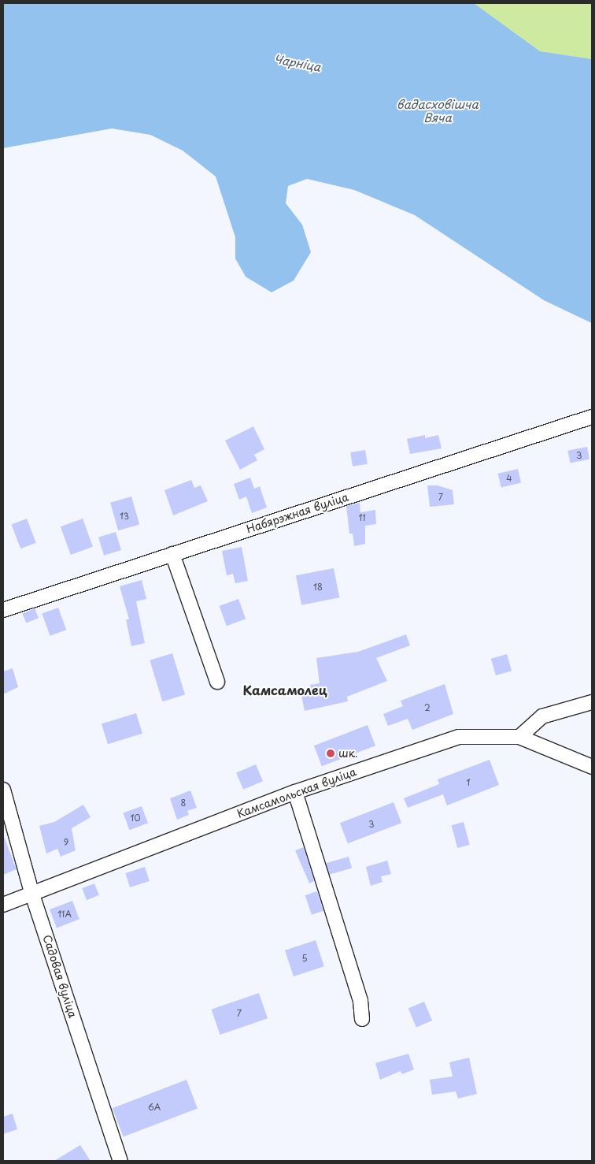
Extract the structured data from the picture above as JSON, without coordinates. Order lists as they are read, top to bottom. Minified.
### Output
{"streets":{"street":["Набярэжная вуліца","Камсамольская вуліца","Садовая вуліца"]},"crossings":[["Камсамольская вуліца","Садовая вуліца"]],"districts":["Камсамолец"],"water":["Чарніца","вадасховішча Вяча"],"places":["шк."],"house_numbers":["3","4","7","13","11","18","2","1","8","10","3","9","11А","5","7","6А"]}
